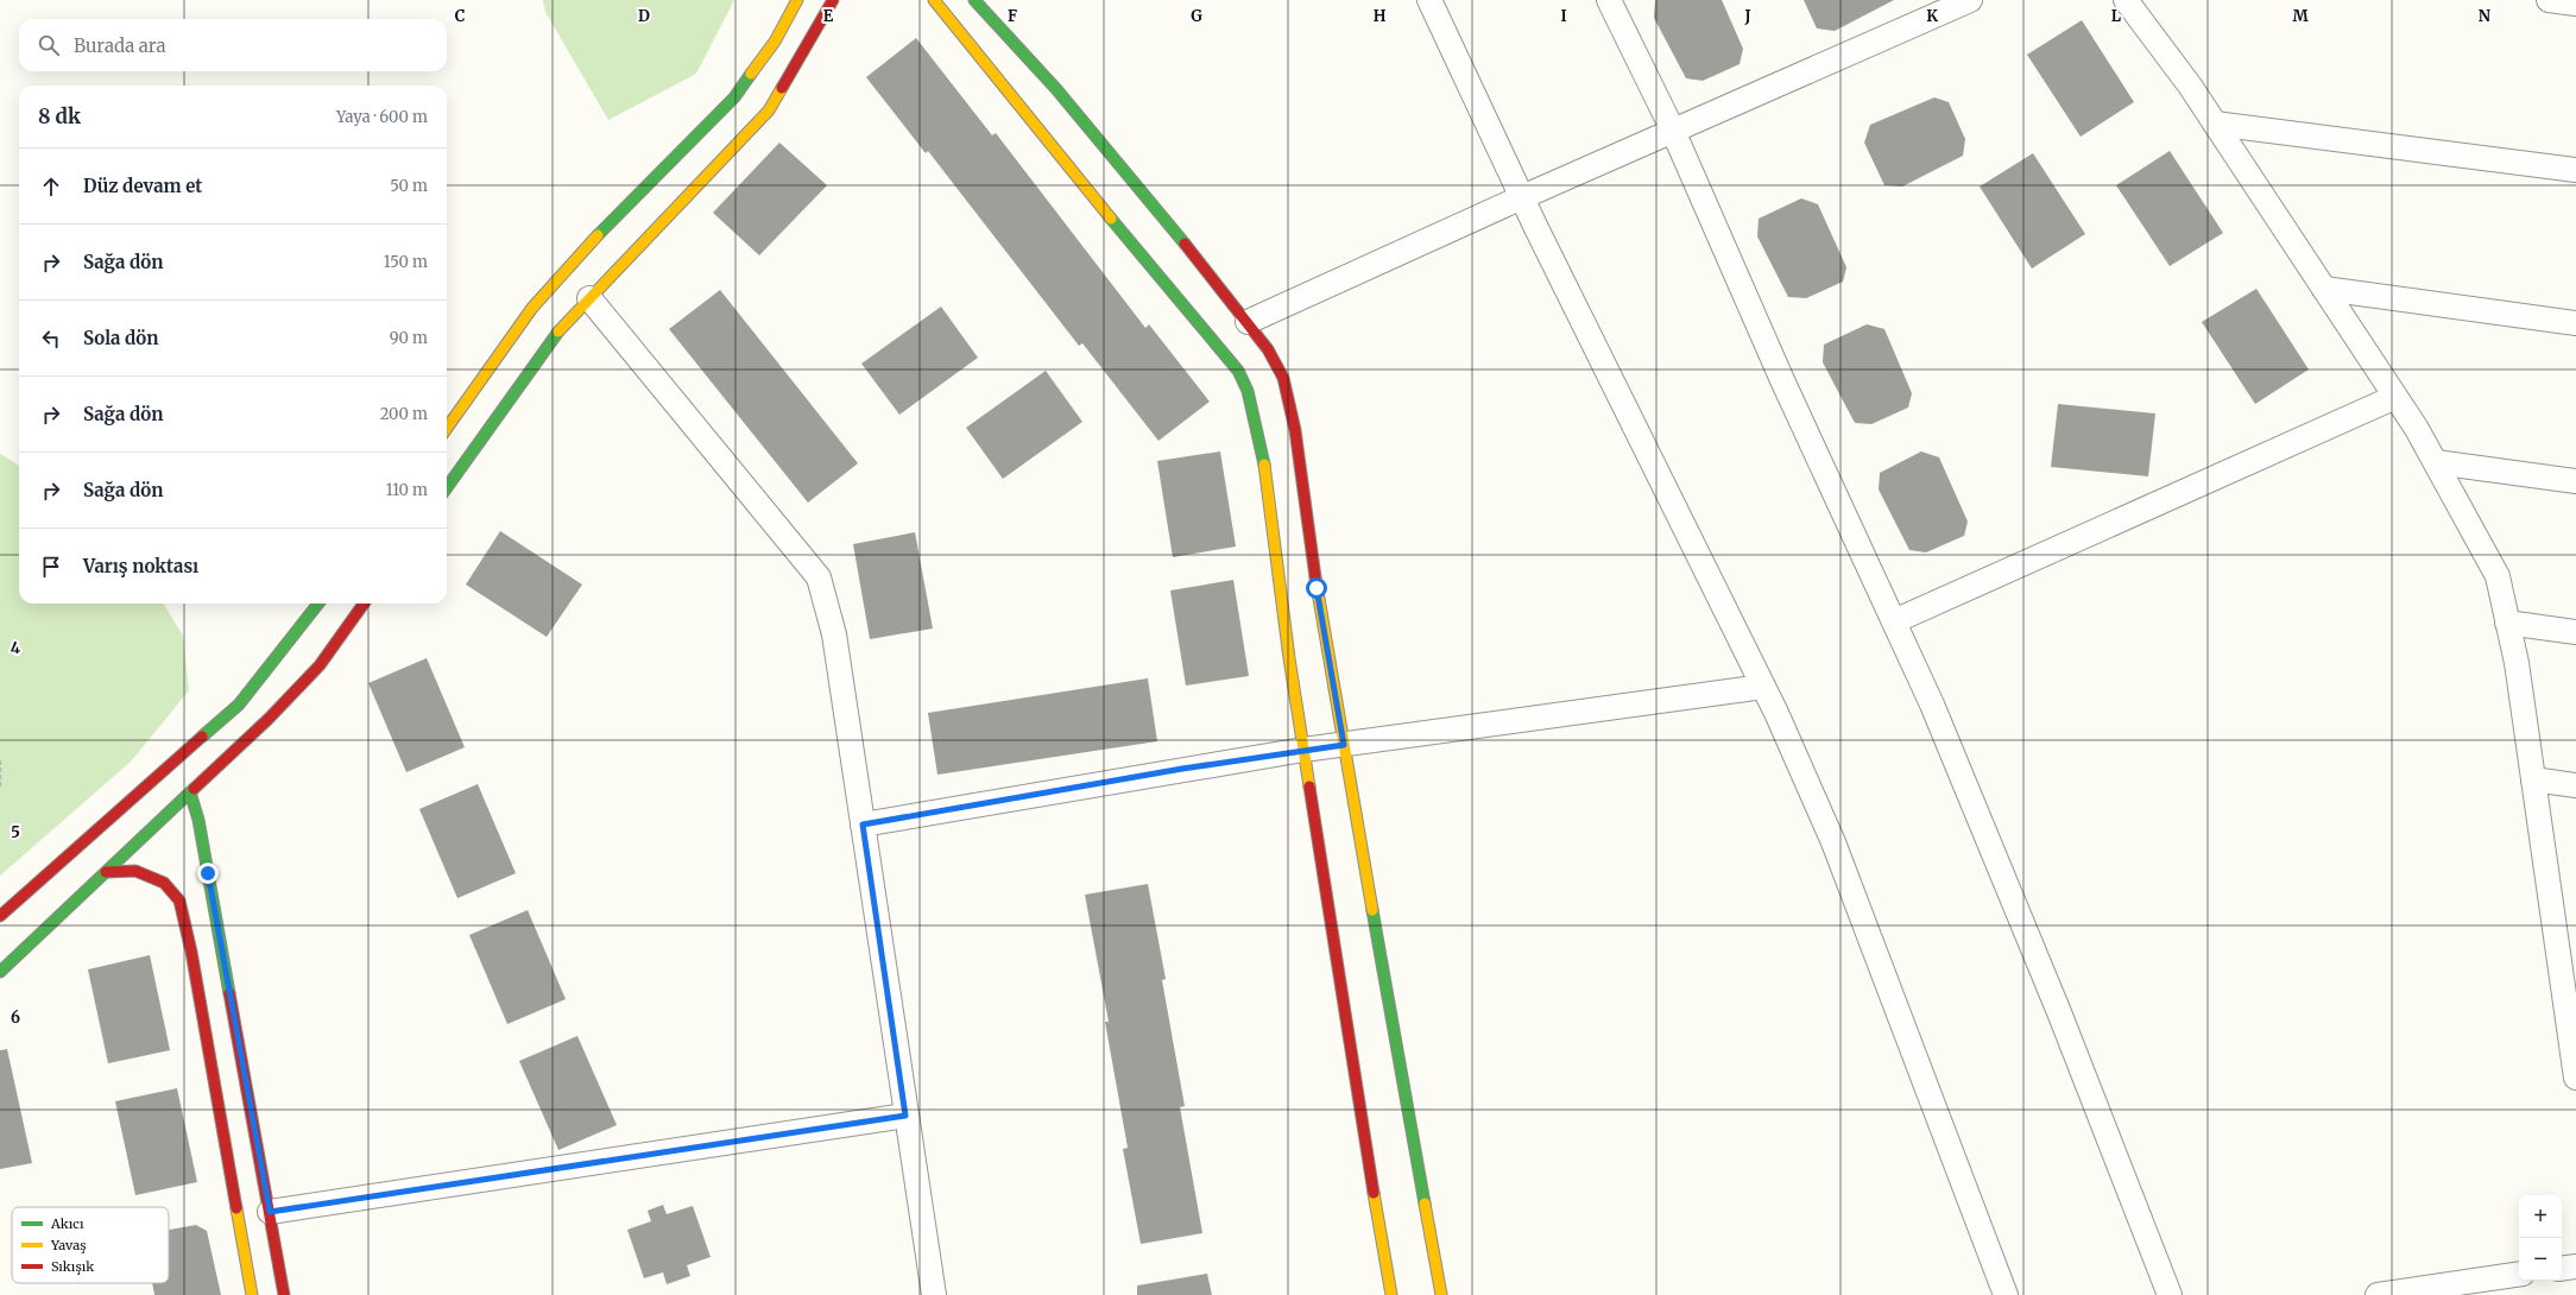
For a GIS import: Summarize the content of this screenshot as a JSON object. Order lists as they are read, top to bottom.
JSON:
{
  "legend": ["Akıcı", "Yavaş", "Sıkışık"],
  "page": {
    "search": "Burada ara",
    "heading": ["8 dk", "Yaya · 600 m"],
    "list": [
      ["Düz devam et", "50 m"],
      ["Sağa dön", "150 m"],
      ["Sola dön", "90 m"],
      ["Sağa dön", "200 m"],
      ["Sağa dön", "110 m"],
      "Varış noktası"
    ],
    "map_buttons": ["+", "−"]
  },
  "grid": {
    "columns": [
      "C",
      "D",
      "E",
      "F",
      "G",
      "H",
      "I",
      "J",
      "K",
      "L",
      "M",
      "N"
    ],
    "rows": ["4", "5", "6"]
  }
}
